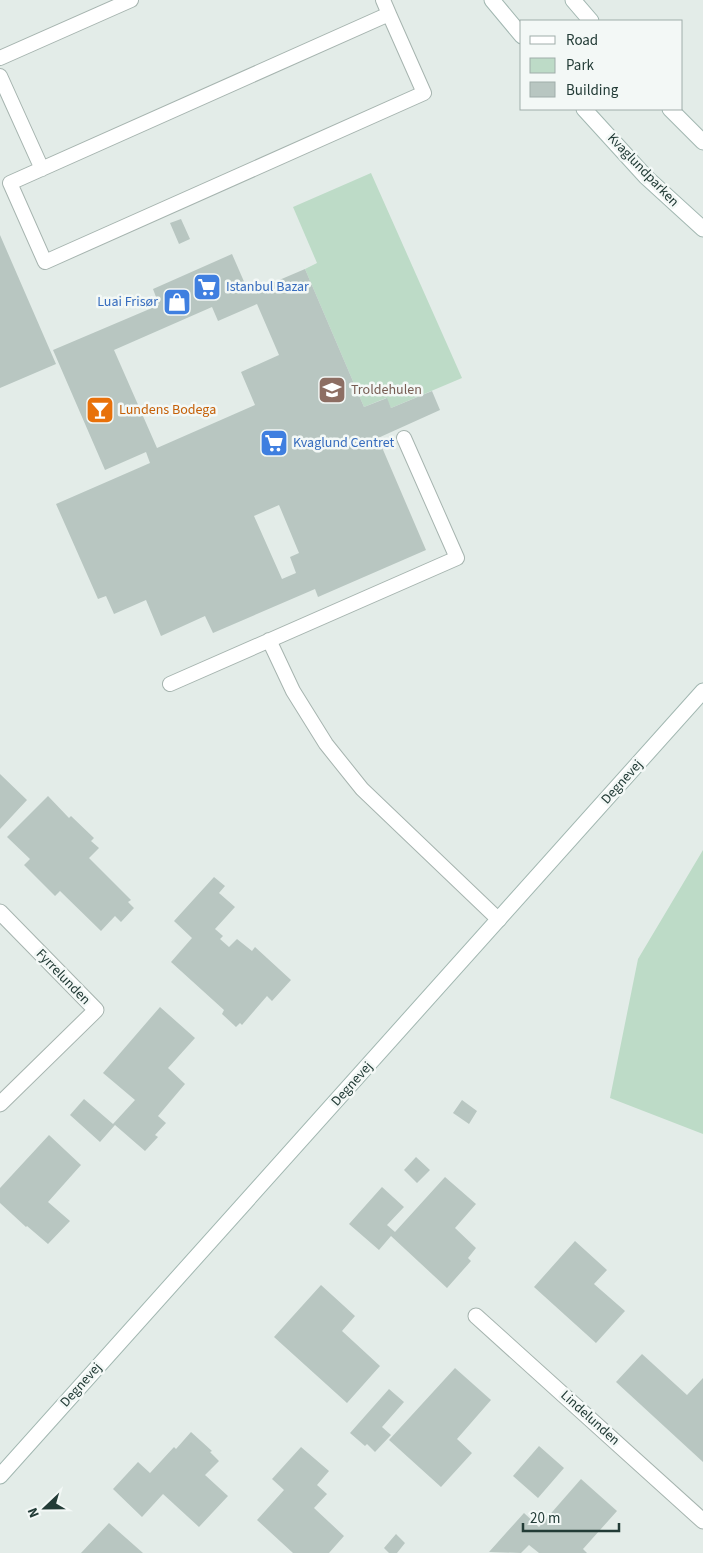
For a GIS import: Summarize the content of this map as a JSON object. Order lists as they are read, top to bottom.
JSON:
{
  "streets": {
    "street": [
      "Kvaglundparken",
      "Degnevej",
      "Fyrrelunden",
      "Lindelunden"
    ]
  },
  "places": {
    "supermarket": ["Istanbul Bazar", "Kvaglund Centret"],
    "shop": ["Luai Frisør"],
    "school or university": ["Troldehulen"],
    "bar": ["Lundens Bodega"]
  },
  "legend": ["Road", "Park", "Building"],
  "scale_bar": "20 m",
  "north": "left"
}
